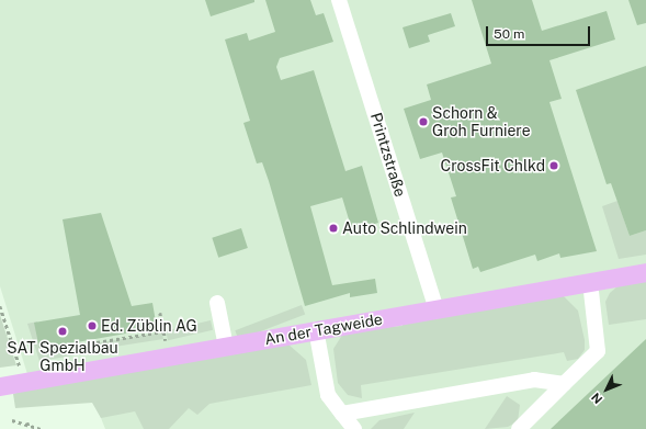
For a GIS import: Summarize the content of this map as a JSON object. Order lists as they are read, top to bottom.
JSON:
{
  "streets": {
    "main road": ["An der Tagweide"],
    "street": ["Printzstraße"]
  },
  "crossings": [
    ["Printzstraße", "An der Tagweide"]
  ],
  "places": [
    "Schorn & Groh Furniere",
    "CrossFit Chlkd",
    "Auto Schlindwein",
    "Ed. Züblin AG",
    "SAT Spezialbau GmbH"
  ],
  "scale_bar": "50 m",
  "north": "bottom left"
}
